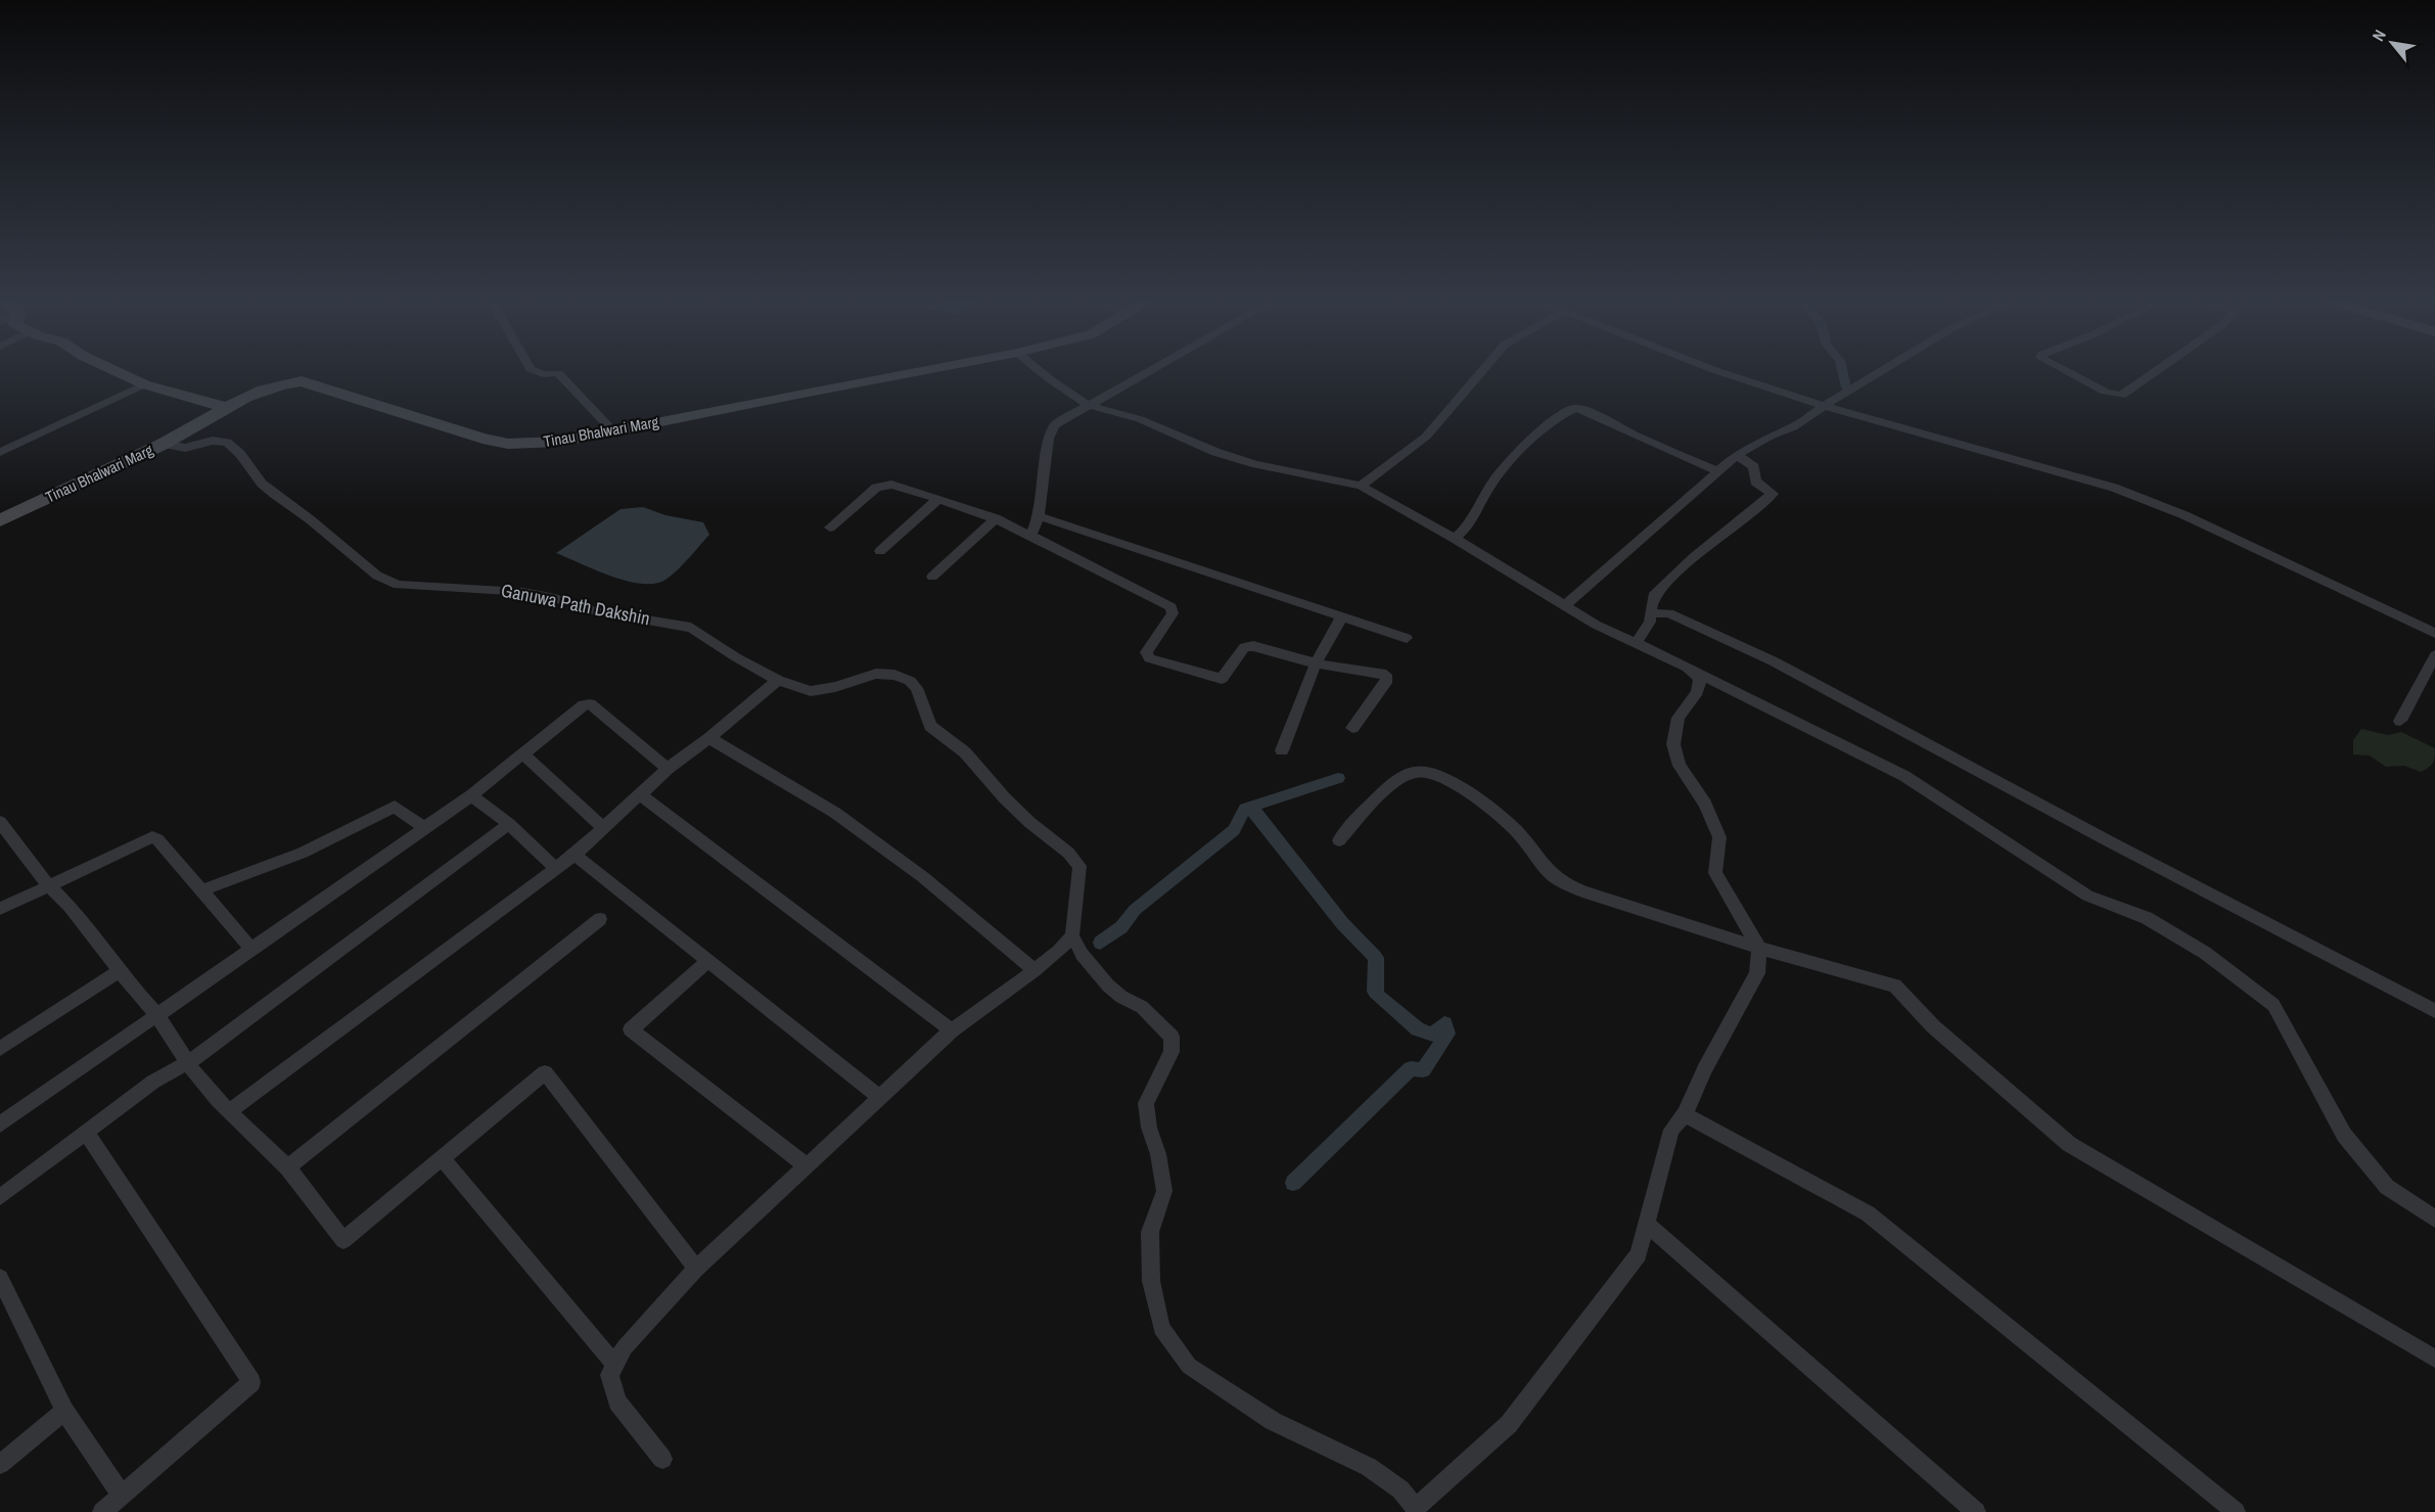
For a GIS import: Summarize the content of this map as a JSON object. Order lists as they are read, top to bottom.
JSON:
{
  "streets": {
    "street": ["Tinau Bhalwari Marg", "Ganuwa Path Dakshin"]
  },
  "crossings": [
    ["Tinau Bhalwari Marg", "Ganuwa Path Dakshin"]
  ],
  "north": "top left"
}
